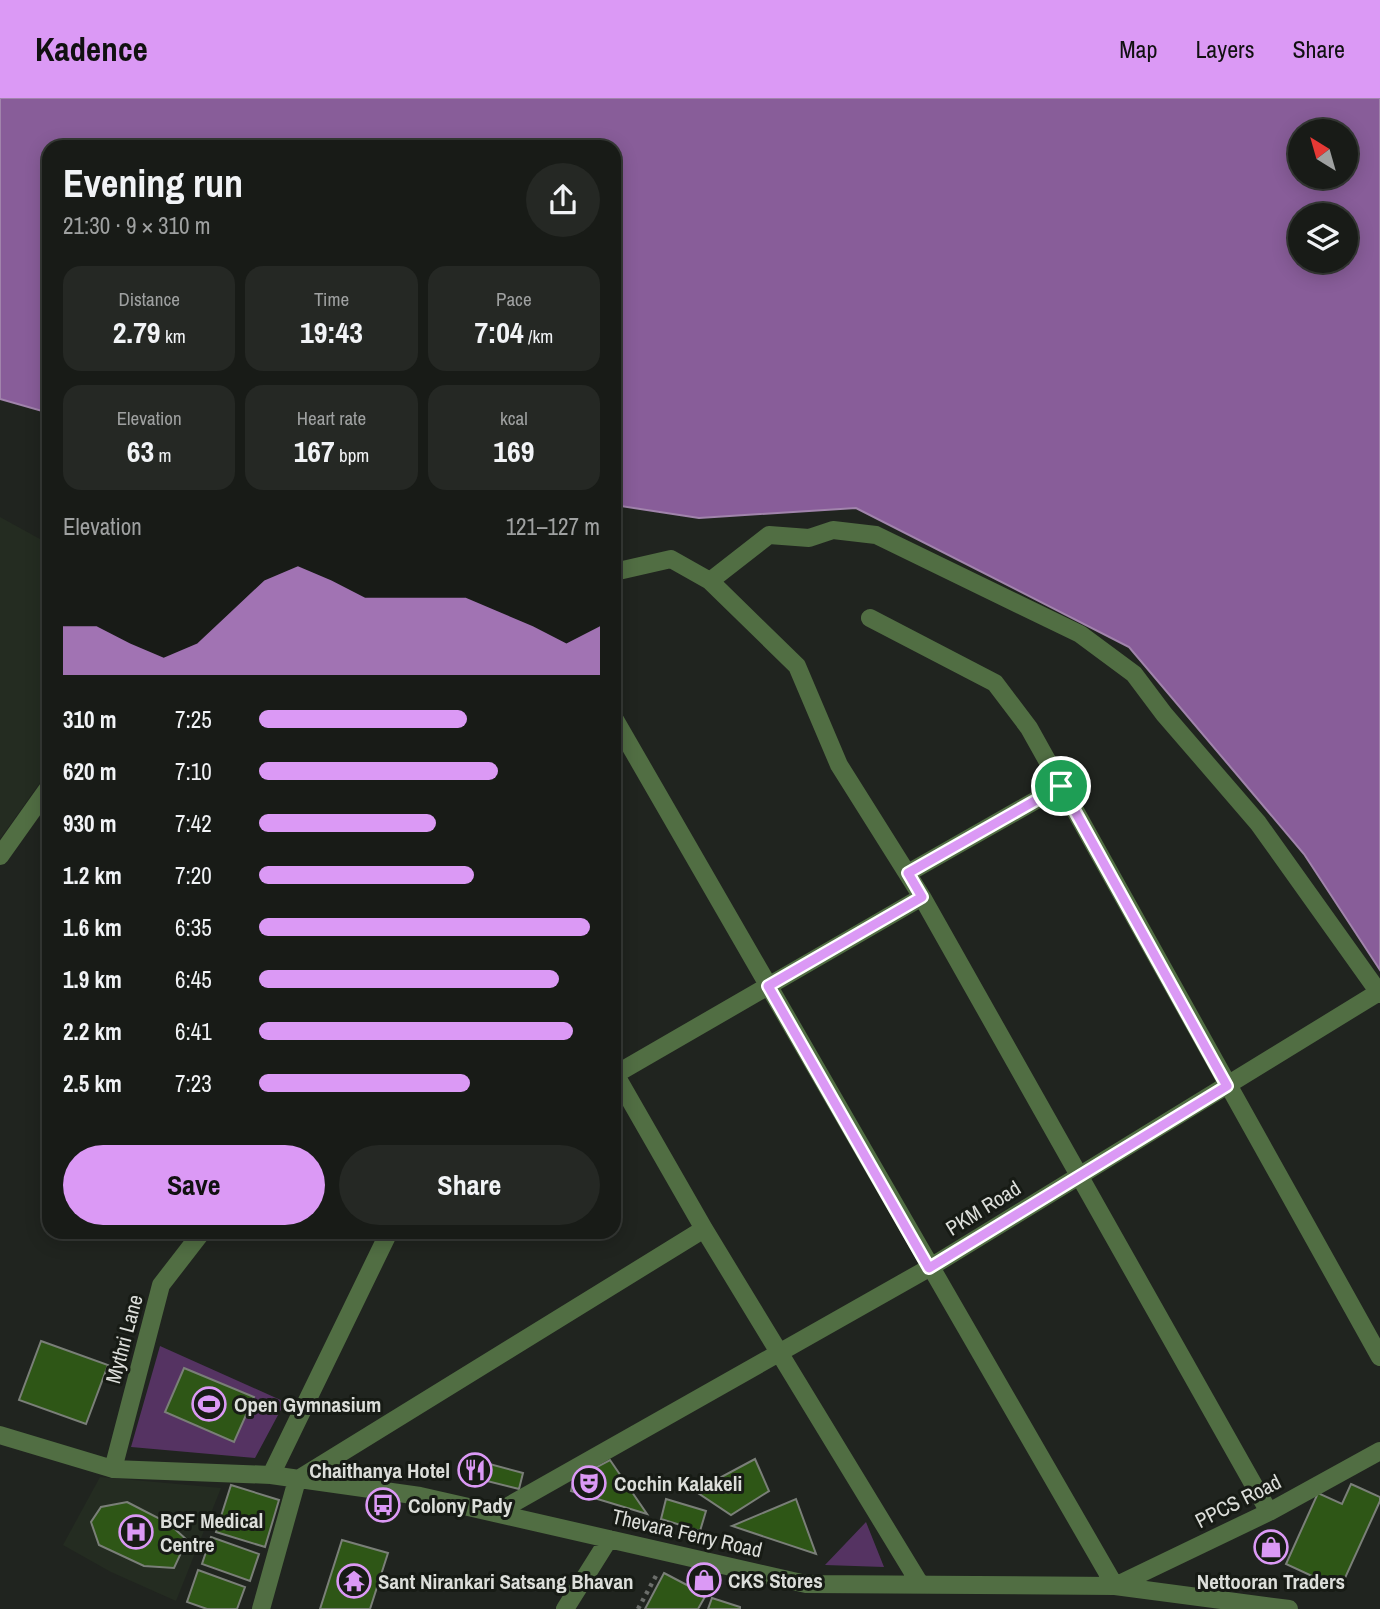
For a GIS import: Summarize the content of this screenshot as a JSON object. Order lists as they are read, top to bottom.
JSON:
{
  "streets": {
    "street": [
      "PKM Road",
      "Mythri Lane",
      "PPCS Road",
      "Thevara Ferry Road"
    ]
  },
  "crossings": [
    ["PKM Road", "Thevara Ferry Road"],
    ["Mythri Lane", "Thevara Ferry Road"],
    ["PPCS Road", "Thevara Ferry Road"]
  ],
  "places": {
    "sports": ["Open Gymnasium"],
    "restaurant": ["Chaithanya Hotel"],
    "theatre": ["Cochin Kalakeli"],
    "bus stop": ["Colony Pady"],
    "hospital": ["BCF Medical Centre"],
    "shop": ["Nettooran Traders", "CKS Stores"],
    "temple": ["Sant Nirankari Satsang Bhavan"]
  },
  "north": "top left",
  "page": {
    "header": "Kadence",
    "nav": ["Map", "Layers", "Share"],
    "heading": ["Evening run", "21:30 · 9 × 310 m"],
    "stats": [
      ["Distance", "2.79 km"],
      ["Time", "19:43"],
      ["Pace", "7:04 /km"],
      ["Elevation", "63 m"],
      ["Heart rate", "167 bpm"],
      ["kcal", "169"]
    ],
    "chart": ["Elevation", "121–127 m"],
    "list": [
      {
        "name": "310 m",
        "note": "7:25"
      },
      {
        "name": "620 m",
        "note": "7:10"
      },
      {
        "name": "930 m",
        "note": "7:42"
      },
      {
        "name": "1.2 km",
        "note": "7:20"
      },
      {
        "name": "1.6 km",
        "note": "6:35"
      },
      {
        "name": "1.9 km",
        "note": "6:45"
      },
      {
        "name": "2.2 km",
        "note": "6:41"
      },
      {
        "name": "2.5 km",
        "note": "7:23"
      }
    ],
    "buttons": ["Save", "Share"]
  }
}
